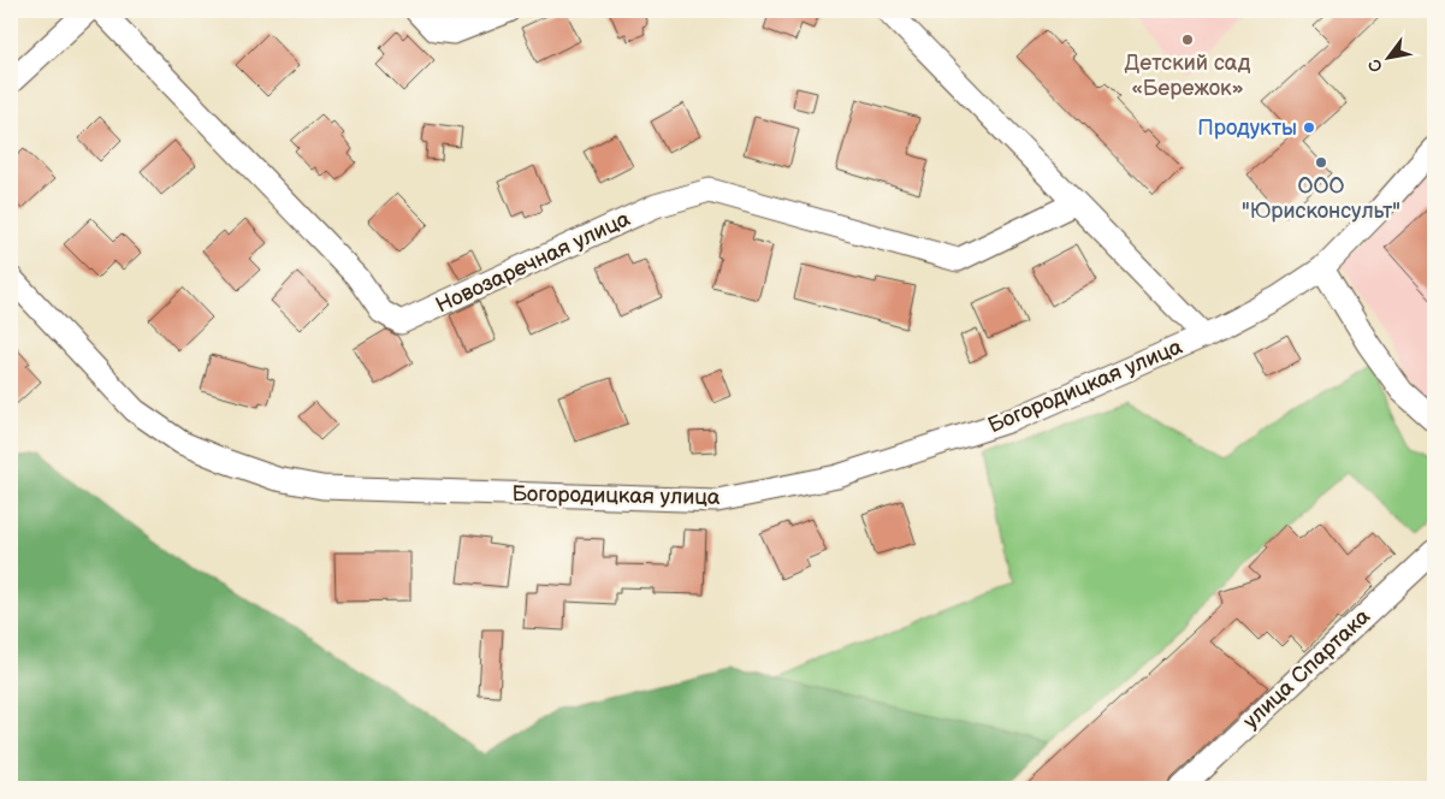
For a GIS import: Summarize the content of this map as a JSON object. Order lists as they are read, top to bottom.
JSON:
{
  "streets": {
    "street": ["Новозаречная улица", "Богородицкая улица", "улица Спартака"]
  },
  "places": ["Детский сад «Бережок»", "Продукты", "ООО \"Юрисконсульт\""],
  "north": "bottom left"
}
